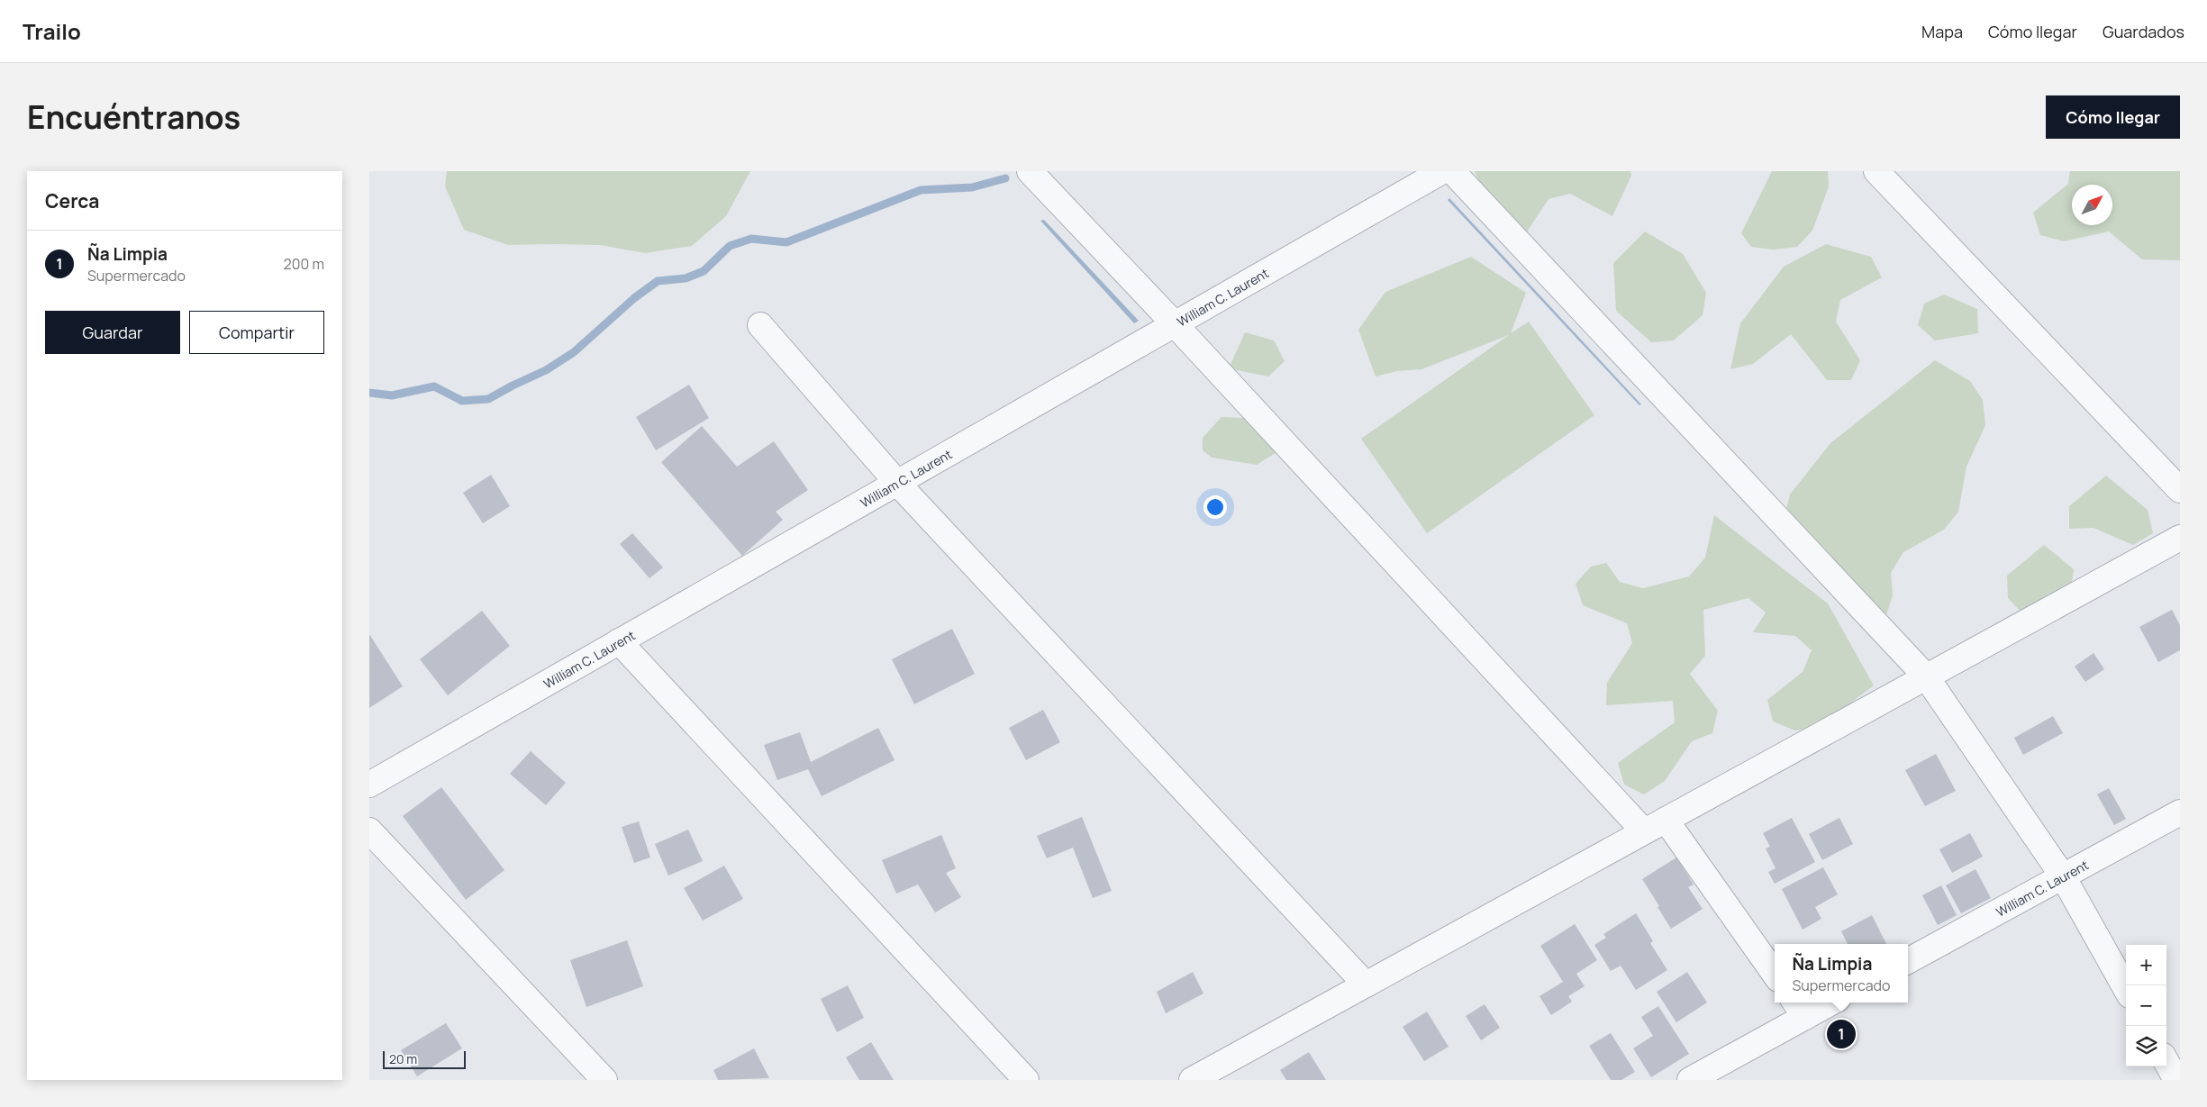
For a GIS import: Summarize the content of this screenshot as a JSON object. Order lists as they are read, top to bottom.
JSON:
{
  "streets": {
    "street": ["William C. Laurent"]
  },
  "scale_bar": "20 m",
  "north": "top right",
  "page": {
    "header": "Trailo",
    "nav": ["Mapa", "Cómo llegar", "Guardados"],
    "title": "Encuéntranos",
    "buttons": [
      "Cómo llegar",
      ["Guardar", "Compartir"]
    ],
    "heading": "Cerca",
    "list": [
      {
        "mark": "1",
        "name": "Ña Limpia",
        "note": "Supermercado",
        "value": "200 m"
      }
    ],
    "popup": ["Ña Limpia", "Supermercado"],
    "map_buttons": ["+", "−"],
    "pins": "1",
    "scale": "20 m"
  }
}
